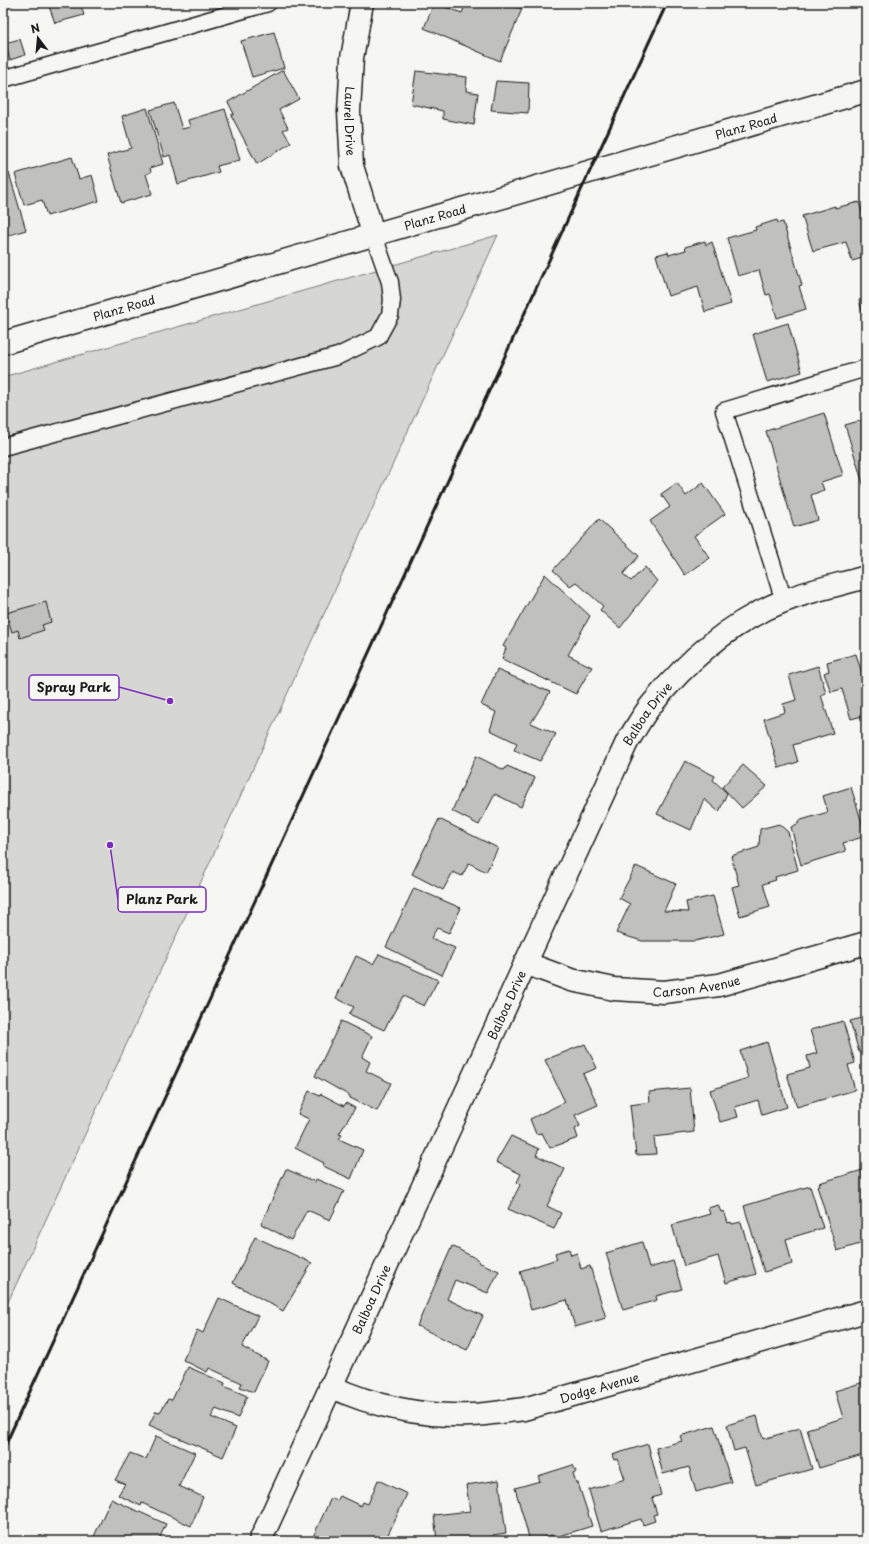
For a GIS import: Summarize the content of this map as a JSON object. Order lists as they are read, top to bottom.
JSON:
{
  "streets": {
    "street": [
      "Laurel Drive",
      "Planz Road",
      "Balboa Drive",
      "Carson Avenue",
      "Dodge Avenue"
    ]
  },
  "crossings": [
    ["Laurel Drive", "Planz Road"],
    ["Balboa Drive", "Carson Avenue"],
    ["Balboa Drive", "Dodge Avenue"]
  ],
  "places": ["Spray Park", "Planz Park"],
  "north": "top"
}
